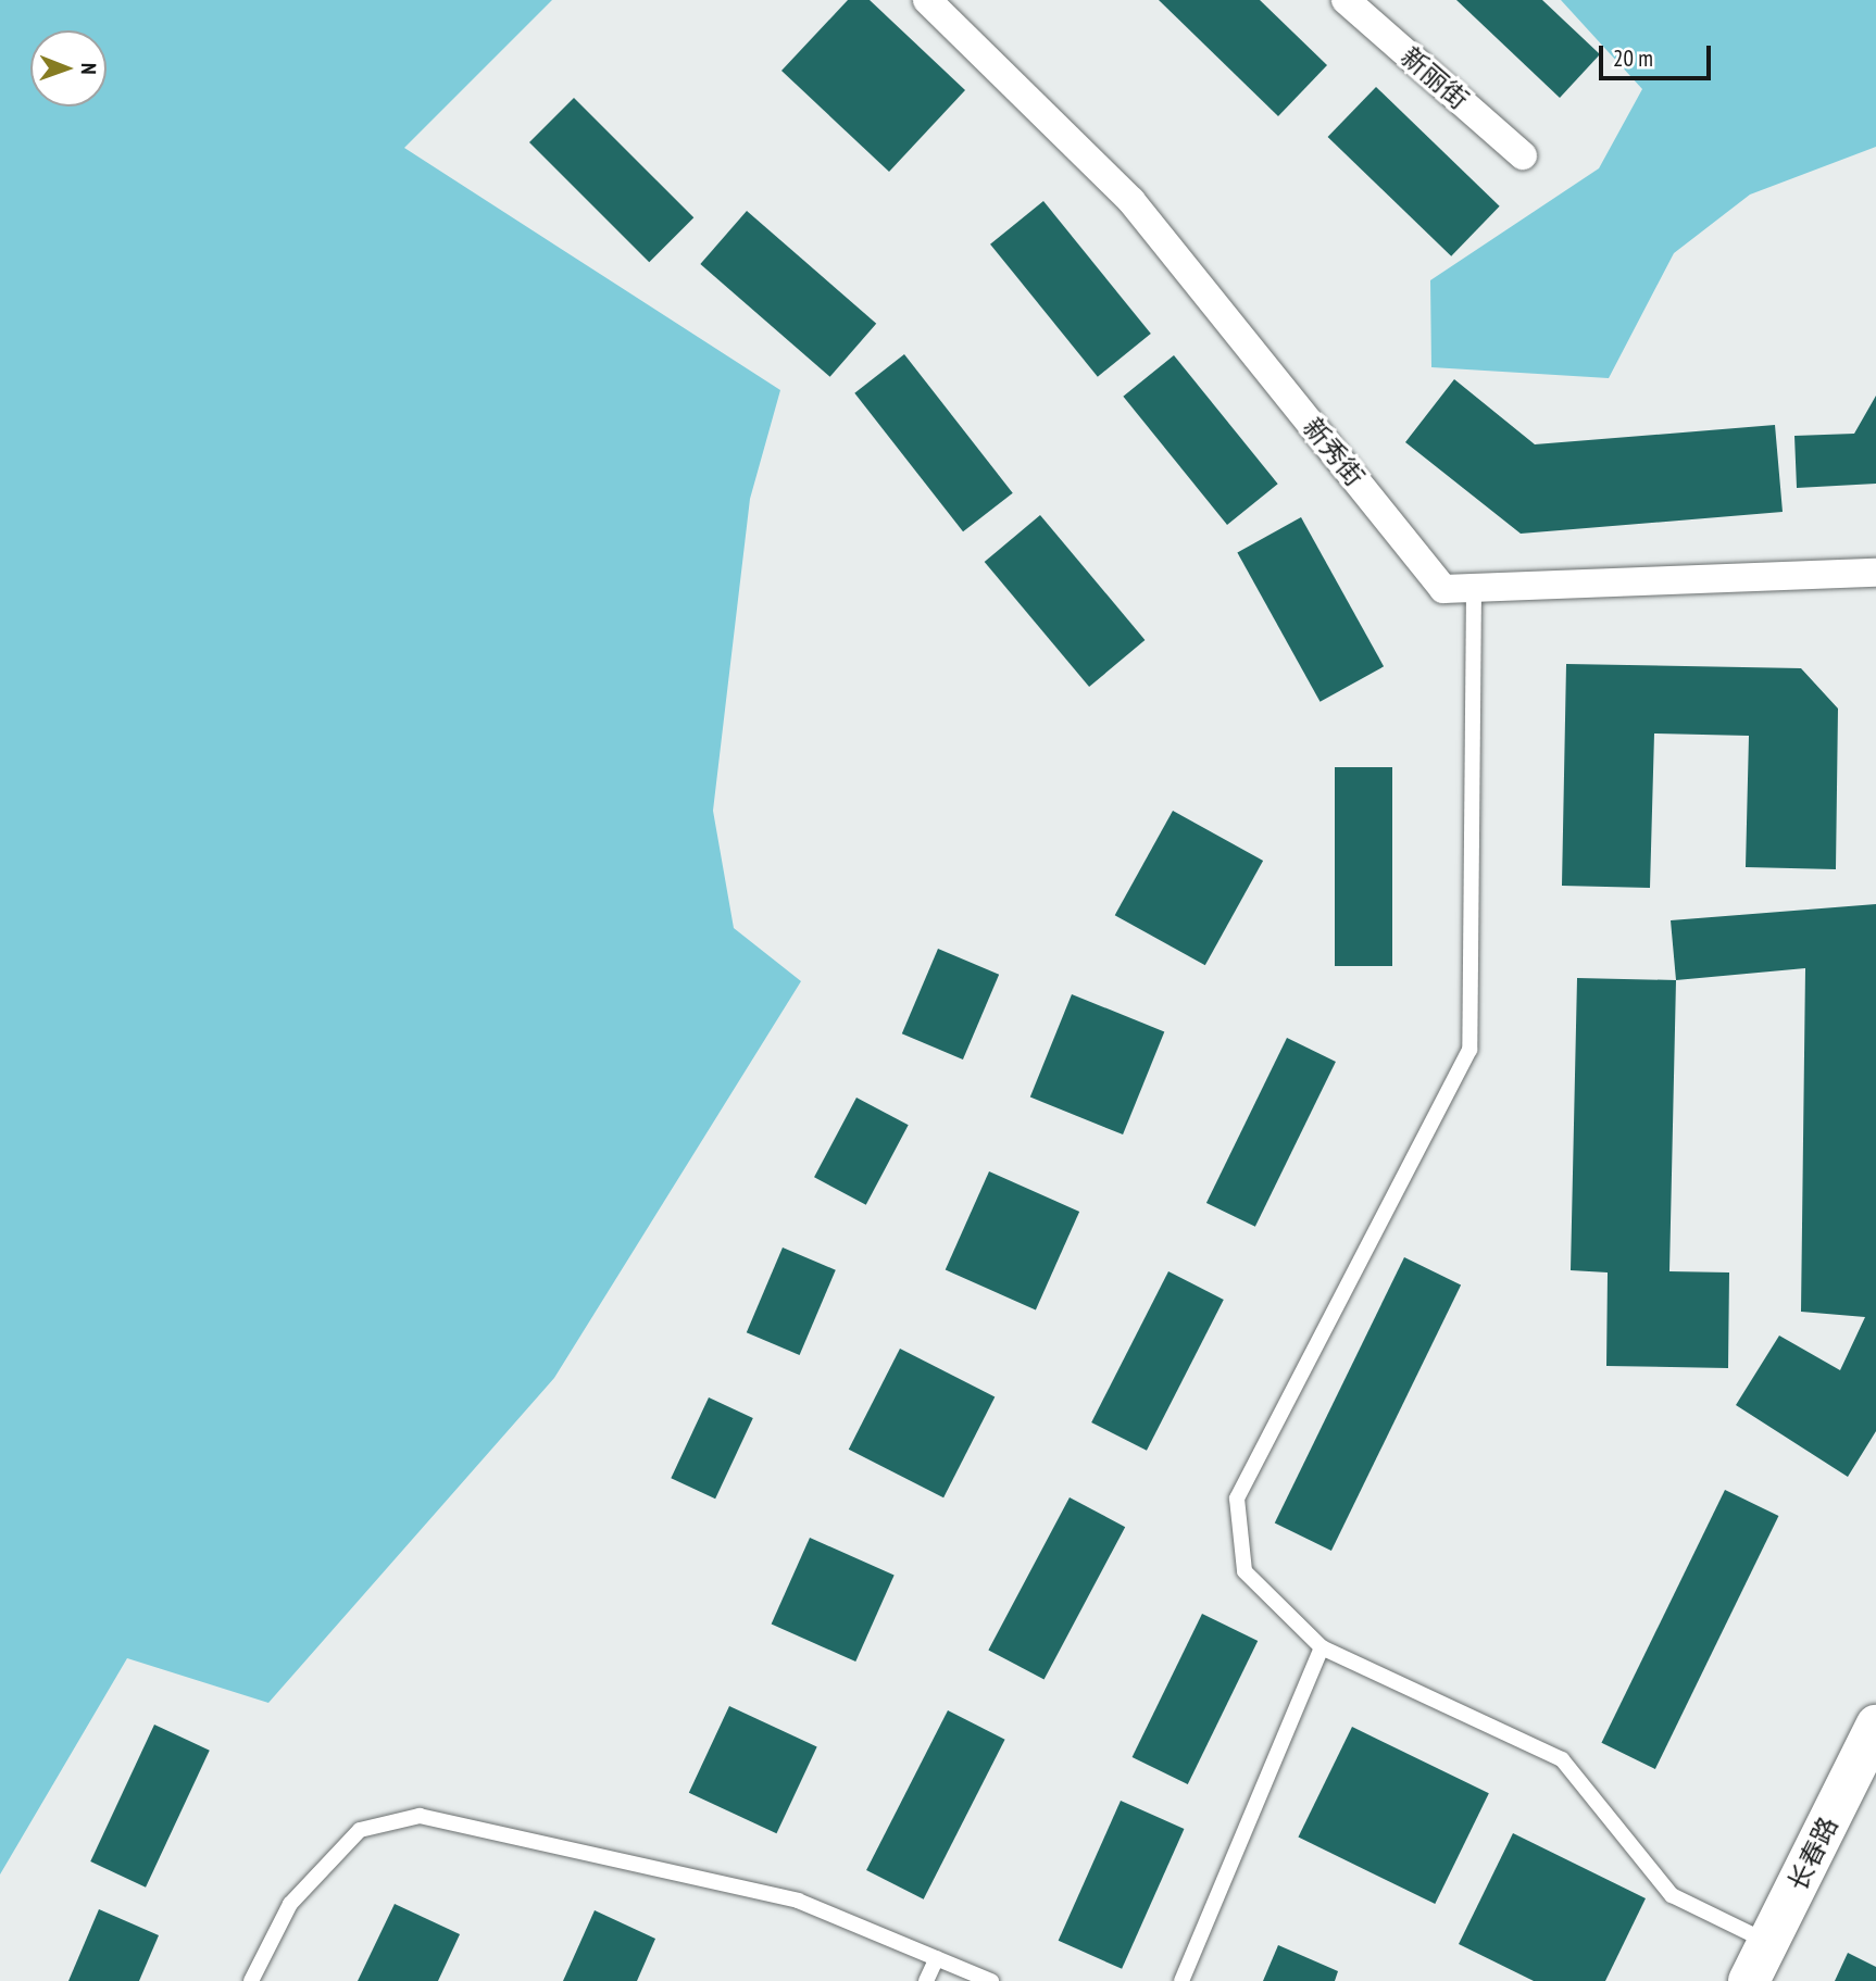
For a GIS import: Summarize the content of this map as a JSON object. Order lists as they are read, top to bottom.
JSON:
{
  "streets": {
    "main road": ["长春路"],
    "street": ["新丽街", "新秀街"]
  },
  "scale_bar": "20 m",
  "north": "right"
}
